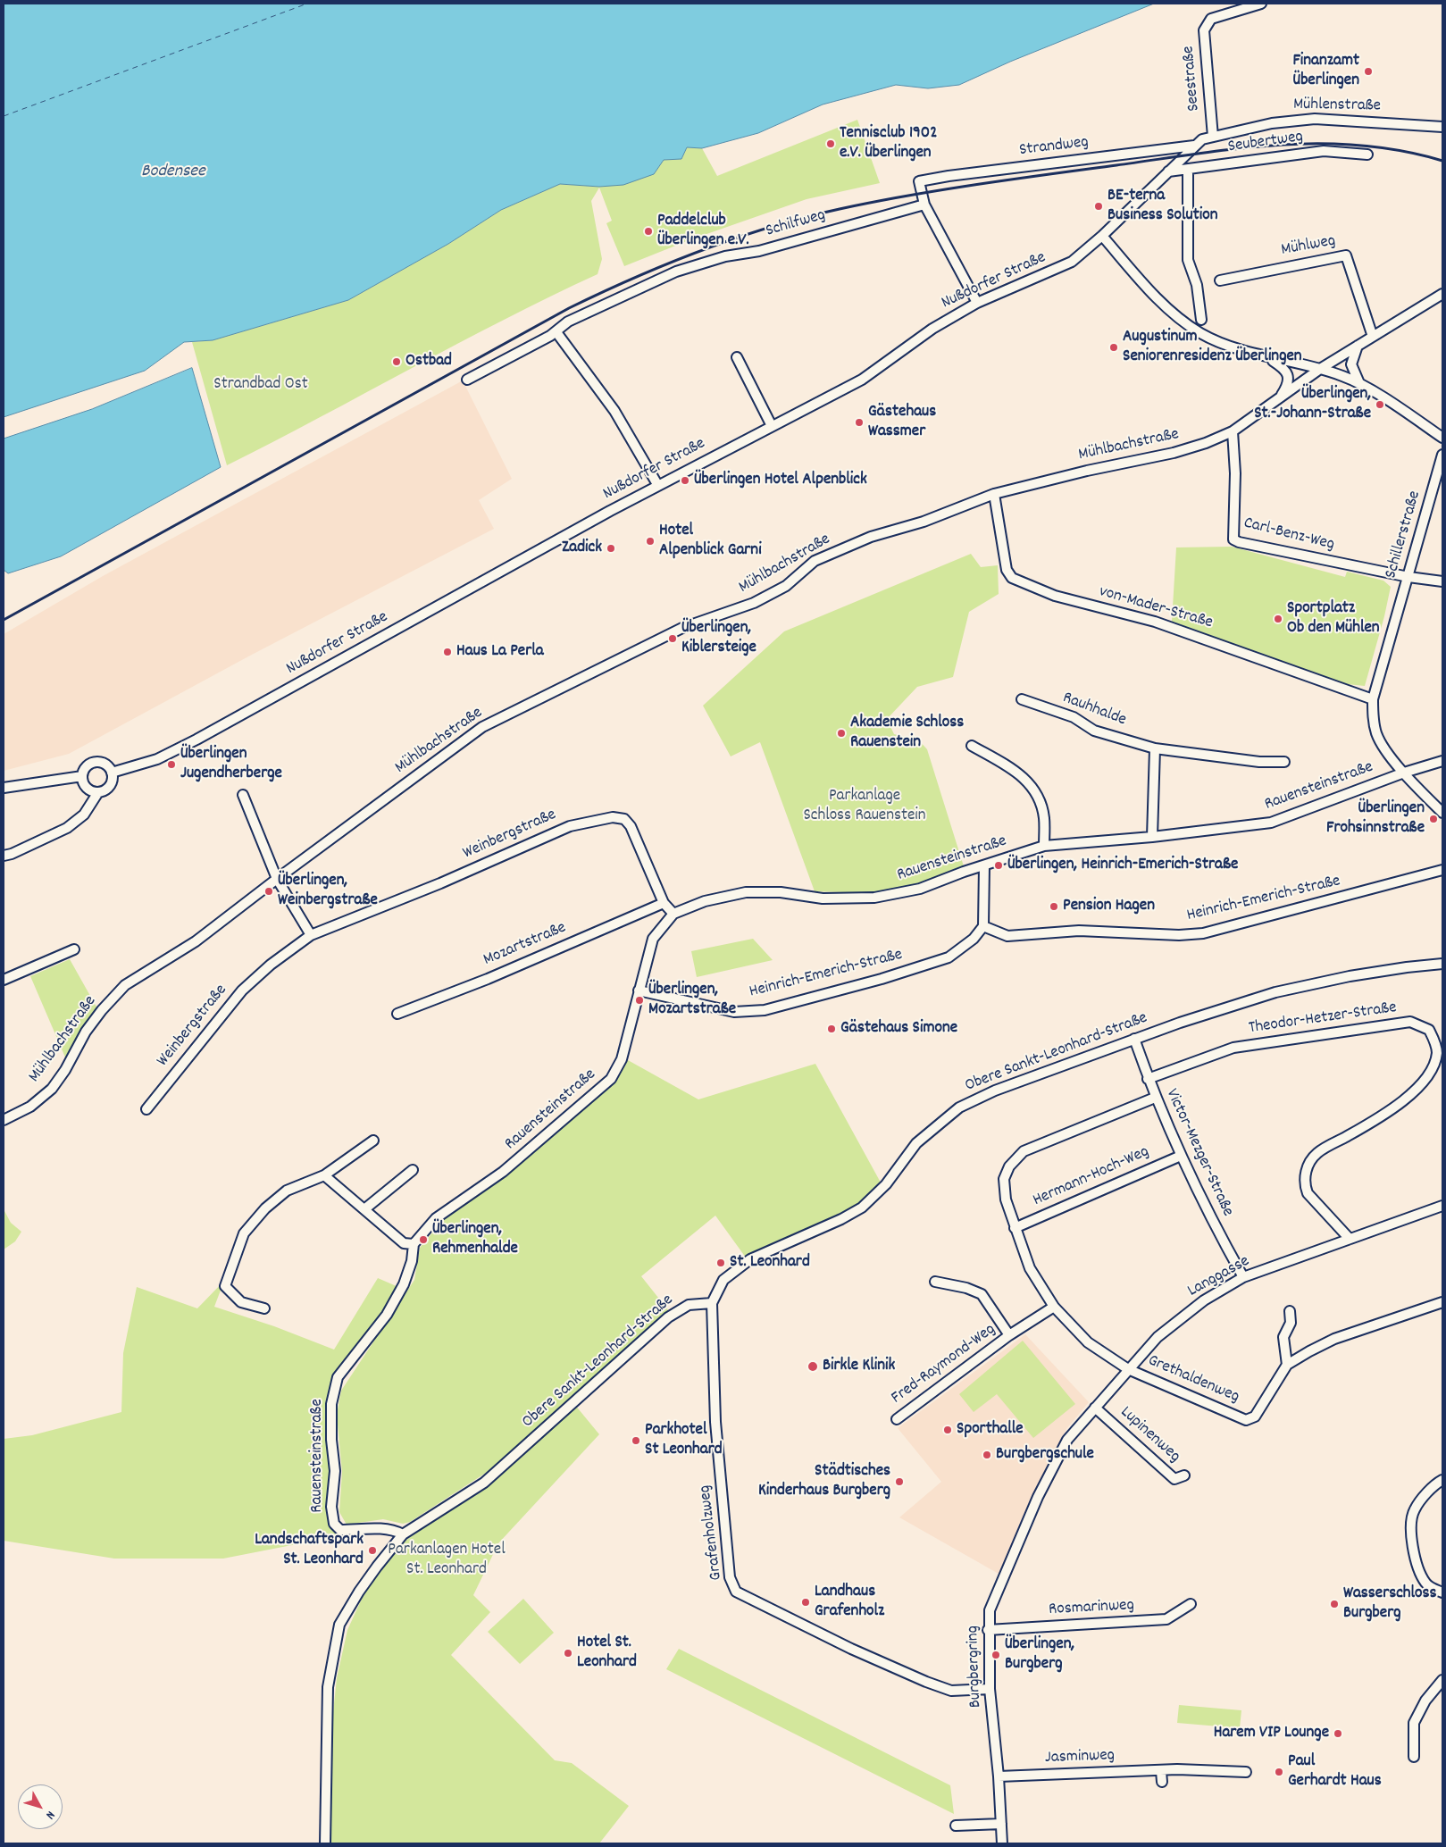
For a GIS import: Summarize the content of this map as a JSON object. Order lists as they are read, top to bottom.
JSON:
{
  "streets": {
    "street": [
      "Seestraße",
      "Mühlenstraße",
      "Seubertweg",
      "Strandweg",
      "Schilfweg",
      "Mühlweg",
      "Nußdorfer Straße",
      "Mühlbachstraße",
      "Carl-Benz-Weg",
      "Schillerstraße",
      "von-Mader-Straße",
      "Rauhhalde",
      "Rauensteinstraße",
      "Weinbergstraße",
      "Heinrich-Emerich-Straße",
      "Mozartstraße",
      "Theodor-Hetzer-Straße",
      "Obere Sankt-Leonhard-Straße",
      "Victor-Mezger-Straße",
      "Hermann-Hoch-Weg",
      "Langgasse",
      "Fred-Raymond-Weg",
      "Grethaldenweg",
      "Lupinenweg",
      "Grafenholzweg",
      "Rosmarinweg",
      "Burgbergring",
      "Jasminweg"
    ]
  },
  "crossings": [
    ["Seestraße", "Mühlenstraße"],
    ["Mühlenstraße", "Strandweg"],
    ["Mühlenstraße", "Nußdorfer Straße"],
    ["Seubertweg", "Nußdorfer Straße"],
    ["Strandweg", "Schilfweg"],
    ["Mühlweg", "Mühlbachstraße"],
    ["Mühlbachstraße", "Carl-Benz-Weg"],
    ["Mühlbachstraße", "von-Mader-Straße"],
    ["Carl-Benz-Weg", "Schillerstraße"],
    ["Schillerstraße", "von-Mader-Straße"],
    ["Schillerstraße", "Rauensteinstraße"],
    ["Rauensteinstraße", "Weinbergstraße"],
    ["Rauensteinstraße", "Heinrich-Emerich-Straße"],
    ["Rauensteinstraße", "Obere Sankt-Leonhard-Straße"],
    ["Weinbergstraße", "Mozartstraße"],
    ["Theodor-Hetzer-Straße", "Victor-Mezger-Straße"],
    ["Theodor-Hetzer-Straße", "Langgasse"],
    ["Obere Sankt-Leonhard-Straße", "Victor-Mezger-Straße"],
    ["Obere Sankt-Leonhard-Straße", "Grafenholzweg"],
    ["Victor-Mezger-Straße", "Hermann-Hoch-Weg"],
    ["Victor-Mezger-Straße", "Langgasse"],
    ["Victor-Mezger-Straße", "Grethaldenweg"],
    ["Hermann-Hoch-Weg", "Grethaldenweg"],
    ["Langgasse", "Grethaldenweg"],
    ["Langgasse", "Lupinenweg"],
    ["Langgasse", "Burgbergring"],
    ["Fred-Raymond-Weg", "Grethaldenweg"],
    ["Grafenholzweg", "Burgbergring"],
    ["Rosmarinweg", "Burgbergring"],
    ["Burgbergring", "Jasminweg"]
  ],
  "water": ["Bodensee"],
  "parks": ["Strandbad Ost", "Parkanlage Schloss Rauenstein", "Parkanlagen Hotel St. Leonhard"],
  "places": [
    "Finanzamt Überlingen",
    "Tennisclub 1902 e.V. Überlingen",
    "BE-terna Business Solution",
    "Paddelclub Überlingen e.V.",
    "Augustinum Seniorenresidenz Überlingen",
    "Ostbad",
    "Überlingen, St.-Johann-Straße",
    "Gästehaus Wassmer",
    "Überlingen Hotel Alpenblick",
    "Hotel Alpenblick Garni",
    "Zadick",
    "Sportplatz Ob den Mühlen",
    "Überlingen, Kiblersteige",
    "Haus La Perla",
    "Akademie Schloss Rauenstein",
    "Überlingen Jugendherberge",
    "Überlingen Frohsinnstraße",
    "Überlingen, Heinrich-Emerich-Straße",
    "Überlingen, Weinbergstraße",
    "Pension Hagen",
    "Überlingen, Mozartstraße",
    "Gästehaus Simone",
    "Überlingen, Rehmenhalde",
    "St. Leonhard",
    "Birkle Klinik",
    "Sporthalle",
    "Parkhotel St Leonhard",
    "Burgbergschule",
    "Städtisches Kinderhaus Burgberg",
    "Landschaftspark St. Leonhard",
    "Landhaus Grafenholz",
    "Wasserschloss Burgberg",
    "Hotel St. Leonhard",
    "Überlingen, Burgberg",
    "Harem VIP Lounge",
    "Paul Gerhardt Haus"
  ],
  "north": "bottom right"
}
